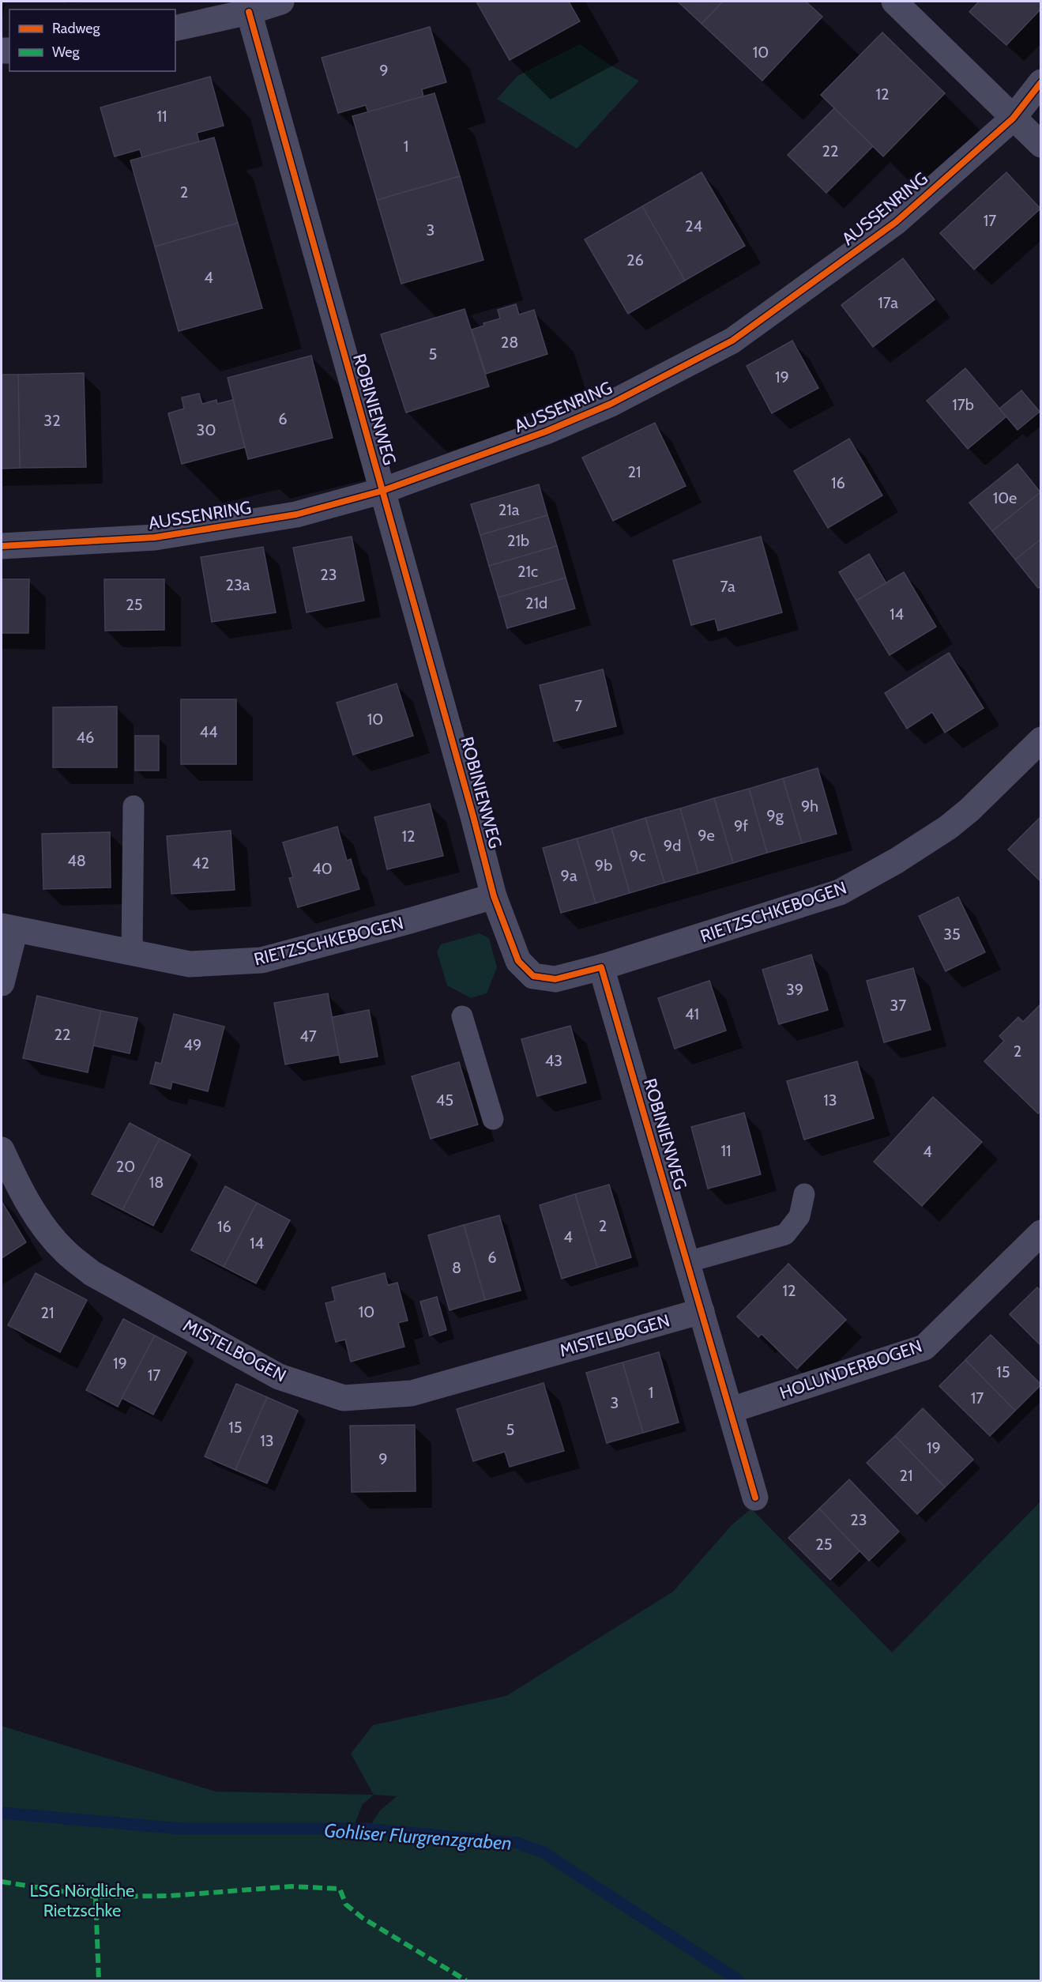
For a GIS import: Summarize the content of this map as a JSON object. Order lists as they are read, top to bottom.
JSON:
{
  "streets": {
    "street": [
      "AUSSENRING",
      "ROBINIENWEG",
      "RIETZSCHKEBOGEN",
      "MISTELBOGEN",
      "HOLUNDERBOGEN"
    ]
  },
  "crossings": [
    ["AUSSENRING", "ROBINIENWEG"],
    ["ROBINIENWEG", "RIETZSCHKEBOGEN"],
    ["ROBINIENWEG", "MISTELBOGEN"],
    ["ROBINIENWEG", "HOLUNDERBOGEN"]
  ],
  "water": ["Gohliser Flurgrenzgraben"],
  "parks": ["LSG Nördliche Rietzschke"],
  "house_numbers": [
    "10",
    "9",
    "12",
    "11",
    "1",
    "22",
    "2",
    "17",
    "24",
    "3",
    "26",
    "4",
    "17a",
    "28",
    "5",
    "19",
    "17b",
    "6",
    "32",
    "30",
    "21",
    "16",
    "10e",
    "21a",
    "21b",
    "21c",
    "23",
    "23a",
    "7a",
    "21d",
    "25",
    "14",
    "7",
    "10",
    "44",
    "46",
    "9h",
    "9g",
    "9f",
    "9e",
    "12",
    "9d",
    "9c",
    "48",
    "42",
    "9b",
    "40",
    "9a",
    "35",
    "39",
    "37",
    "41",
    "22",
    "47",
    "49",
    "2",
    "43",
    "45",
    "13",
    "11",
    "4",
    "20",
    "18",
    "2",
    "16",
    "4",
    "14",
    "6",
    "8",
    "12",
    "10",
    "21",
    "19",
    "15",
    "17",
    "1",
    "17",
    "3",
    "15",
    "5",
    "13",
    "19",
    "9",
    "21",
    "23",
    "25"
  ],
  "legend": ["Radweg", "Weg"]
}
